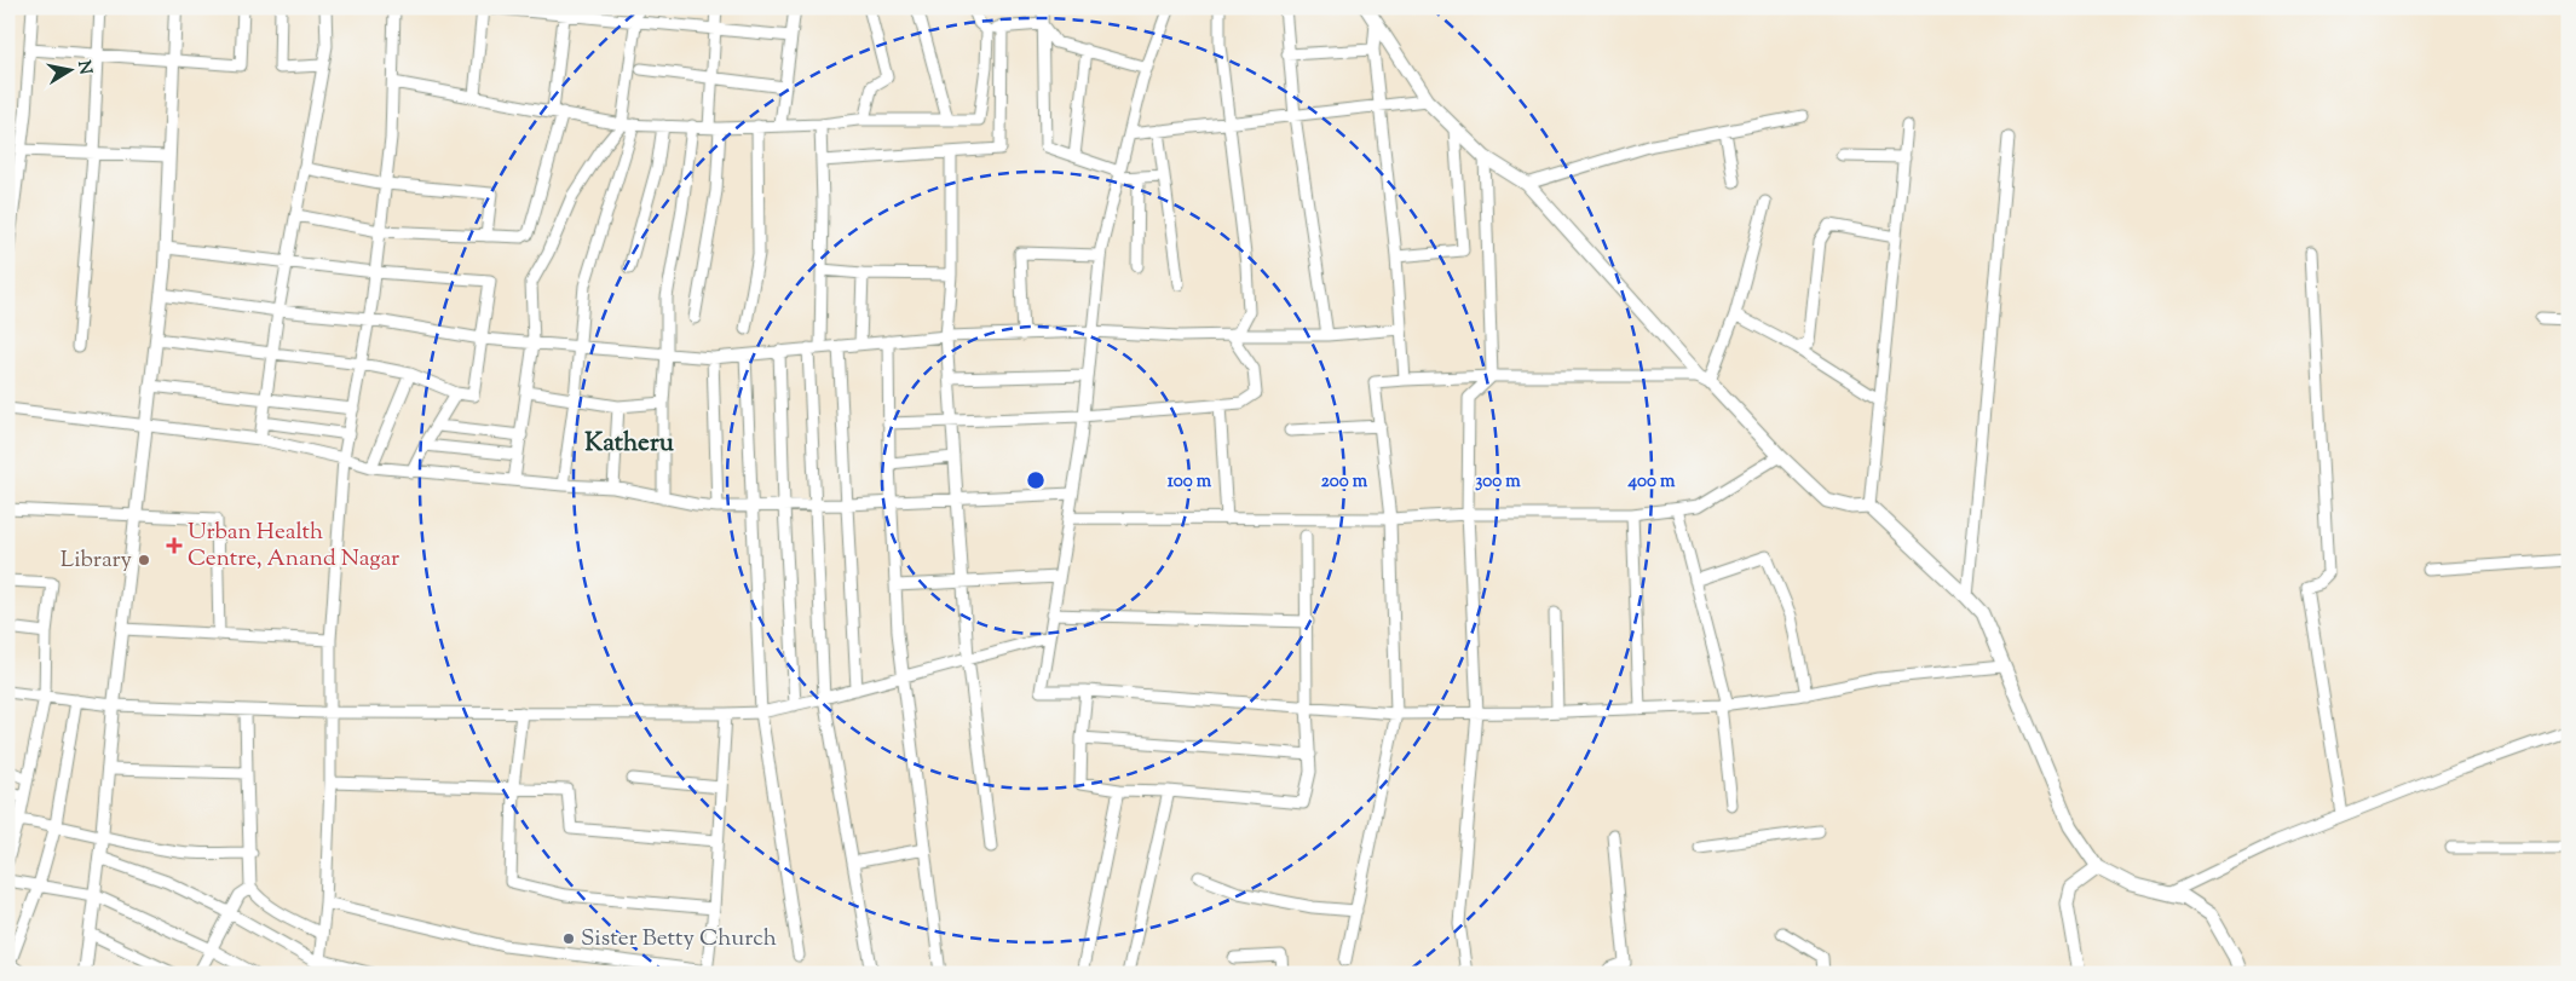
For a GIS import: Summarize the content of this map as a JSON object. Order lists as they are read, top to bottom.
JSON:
{
  "districts": ["Katheru"],
  "places": {
    "health": ["Urban Health Centre, Anand Nagar"],
    "other": ["Library", "Sister Betty Church"]
  },
  "north": "right",
  "rings": [
    "100 m",
    "200 m",
    "300 m",
    "400 m"
  ]
}
